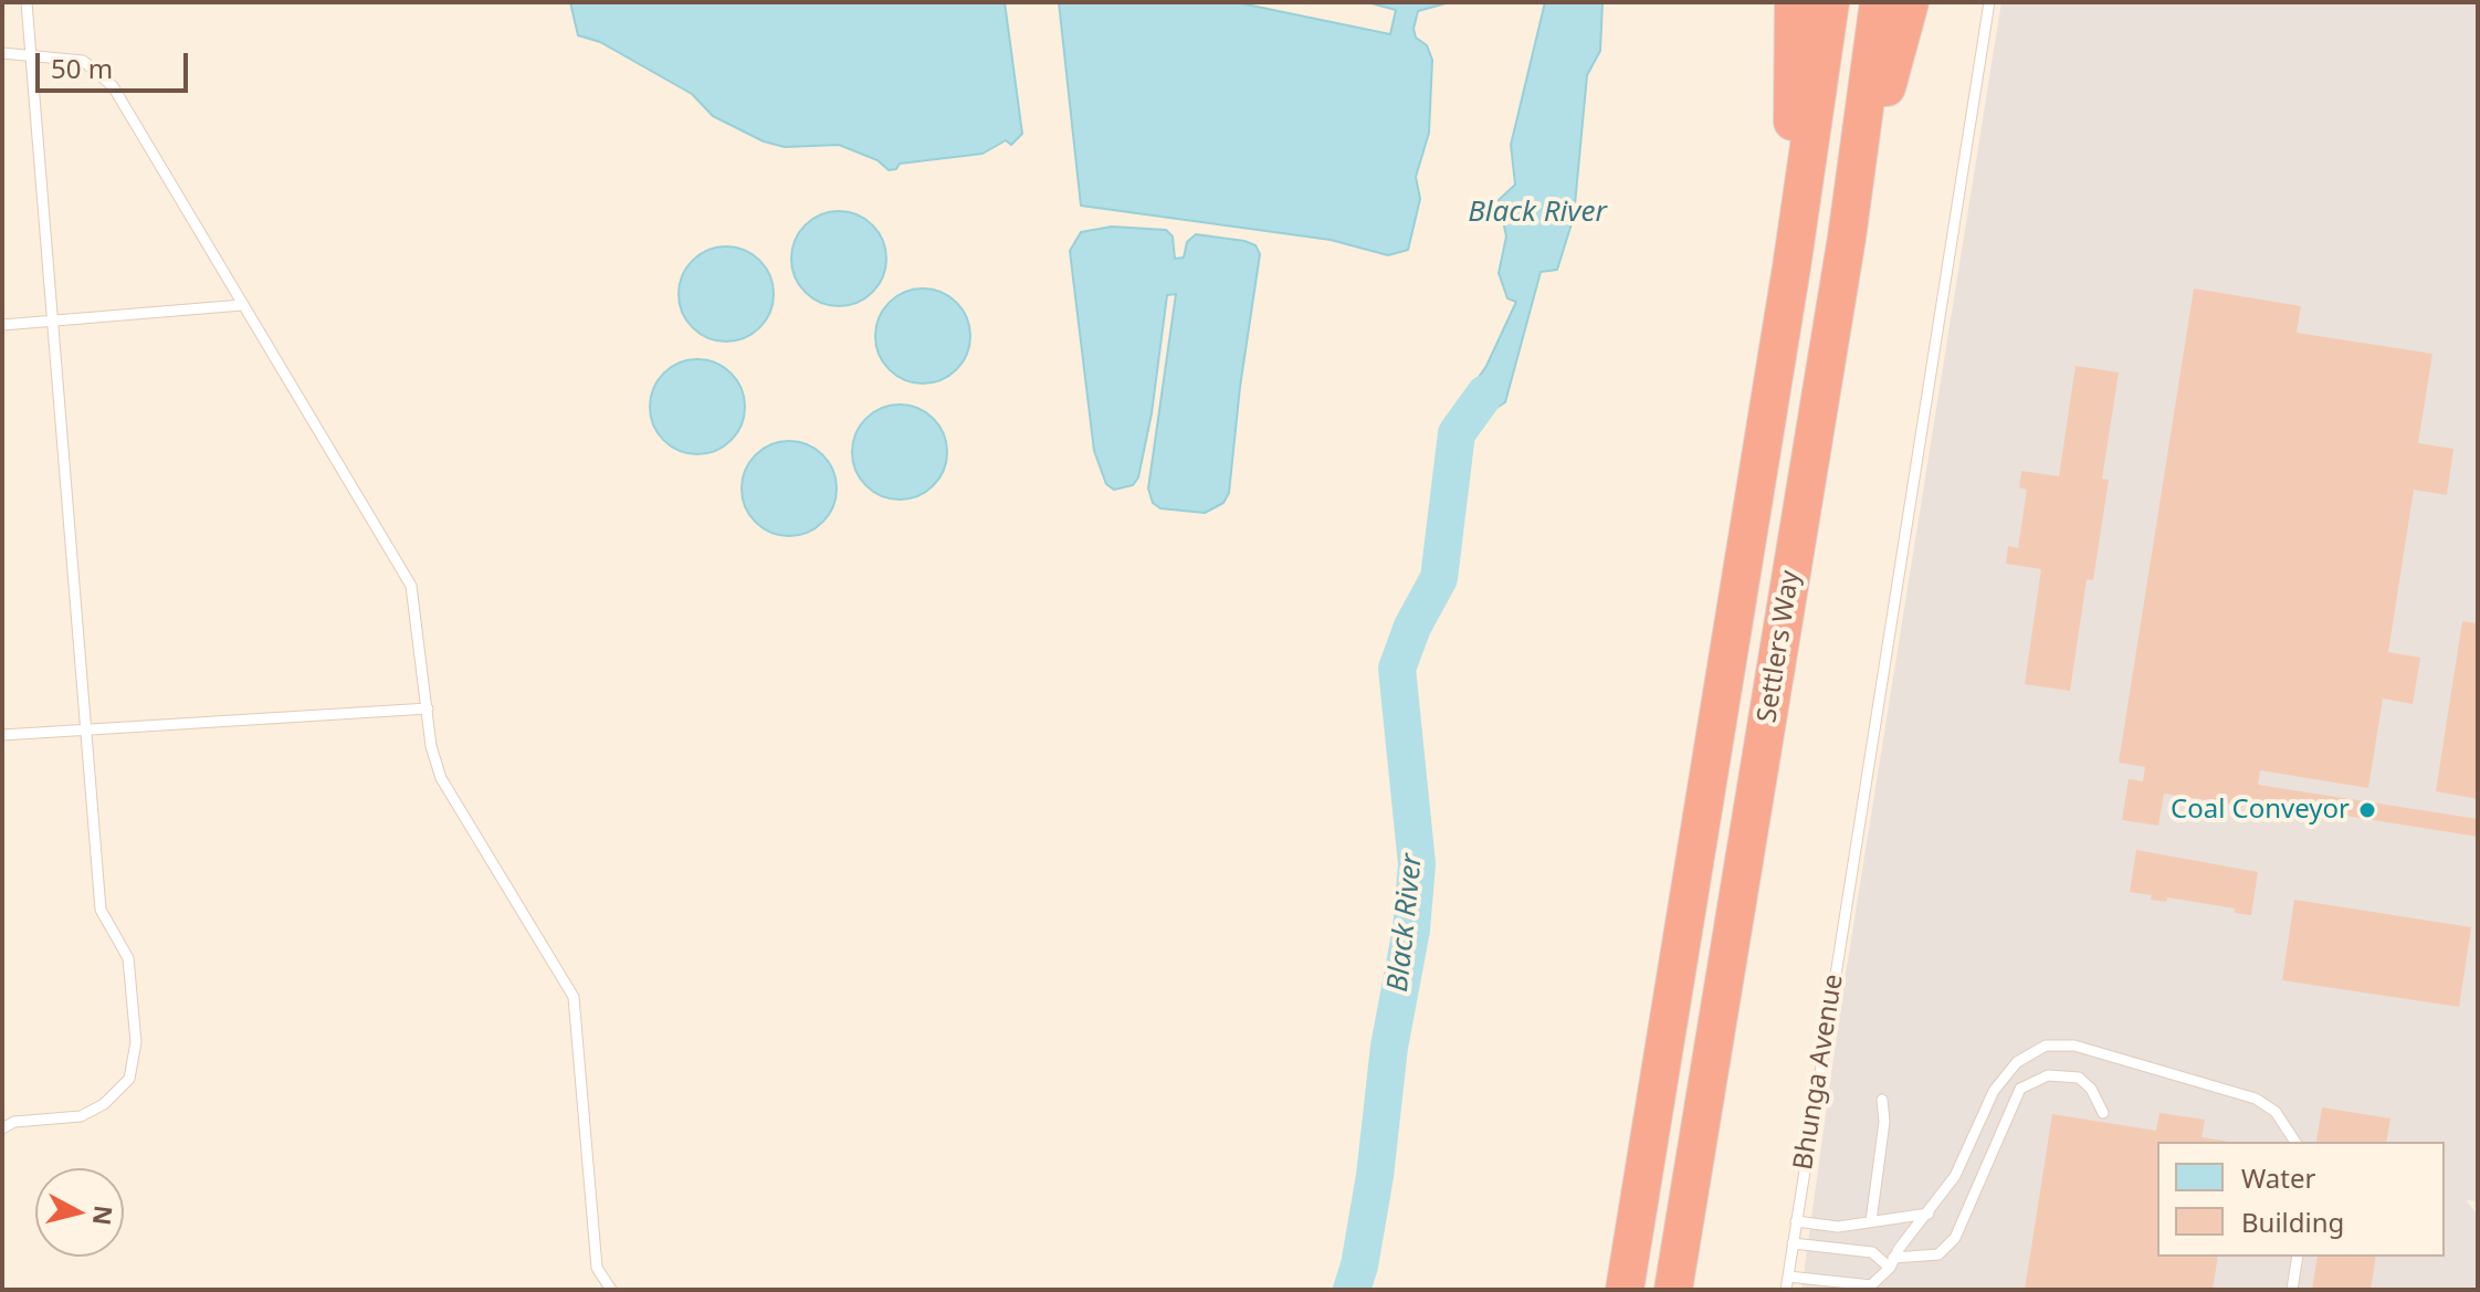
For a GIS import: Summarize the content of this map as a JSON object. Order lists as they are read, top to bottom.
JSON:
{
  "streets": {
    "highway": ["Settlers Way"],
    "lane": ["Bhunga Avenue"]
  },
  "water": ["Black River"],
  "places": ["Coal Conveyor"],
  "legend": ["Water", "Building"],
  "scale_bar": "50 m",
  "north": "right"
}
